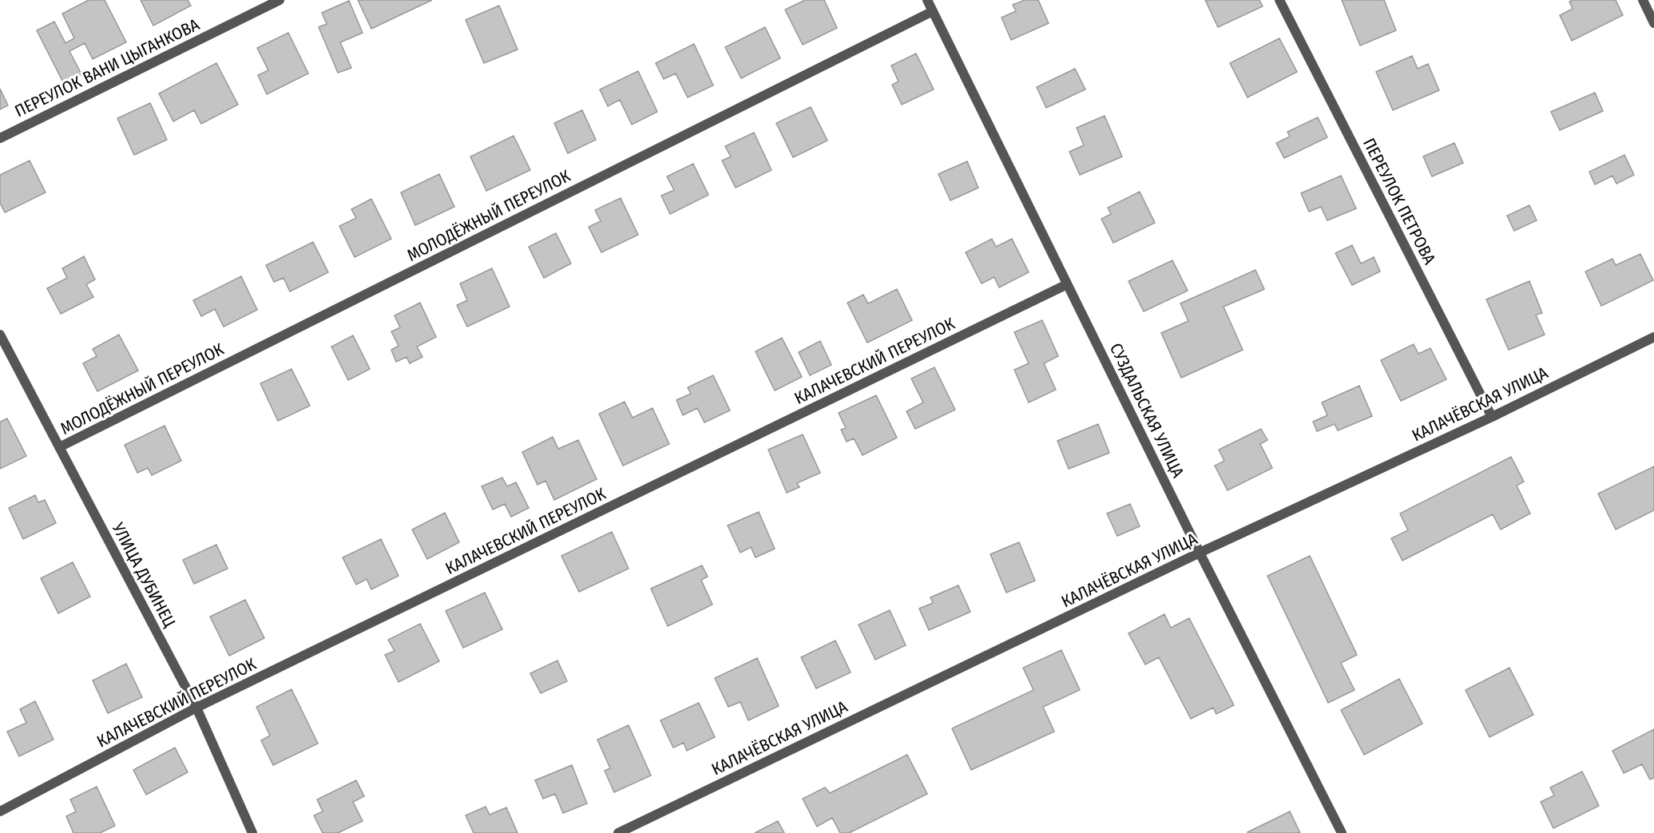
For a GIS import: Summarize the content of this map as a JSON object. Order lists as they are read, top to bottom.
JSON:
{
  "streets": {
    "street": [
      "ПЕРЕУЛОК ВАНИ ЦЫГАНКОВА",
      "ПЕРЕУЛОК ПЕТРОВА",
      "МОЛОДЁЖНЫЙ ПЕРЕУЛОК",
      "КАЛАЧЕВСКИЙ ПЕРЕУЛОК",
      "КАЛАЧЁВСКАЯ УЛИЦА",
      "СУЗДАЛЬСКАЯ УЛИЦА",
      "УЛИЦА ДУБИНЕЦ"
    ]
  },
  "crossings": [
    ["ПЕРЕУЛОК ПЕТРОВА", "КАЛАЧЁВСКАЯ УЛИЦА"],
    ["МОЛОДЁЖНЫЙ ПЕРЕУЛОК", "СУЗДАЛЬСКАЯ УЛИЦА"],
    ["МОЛОДЁЖНЫЙ ПЕРЕУЛОК", "УЛИЦА ДУБИНЕЦ"],
    ["КАЛАЧЕВСКИЙ ПЕРЕУЛОК", "СУЗДАЛЬСКАЯ УЛИЦА"],
    ["КАЛАЧЕВСКИЙ ПЕРЕУЛОК", "УЛИЦА ДУБИНЕЦ"],
    ["КАЛАЧЁВСКАЯ УЛИЦА", "СУЗДАЛЬСКАЯ УЛИЦА"]
  ]
}
